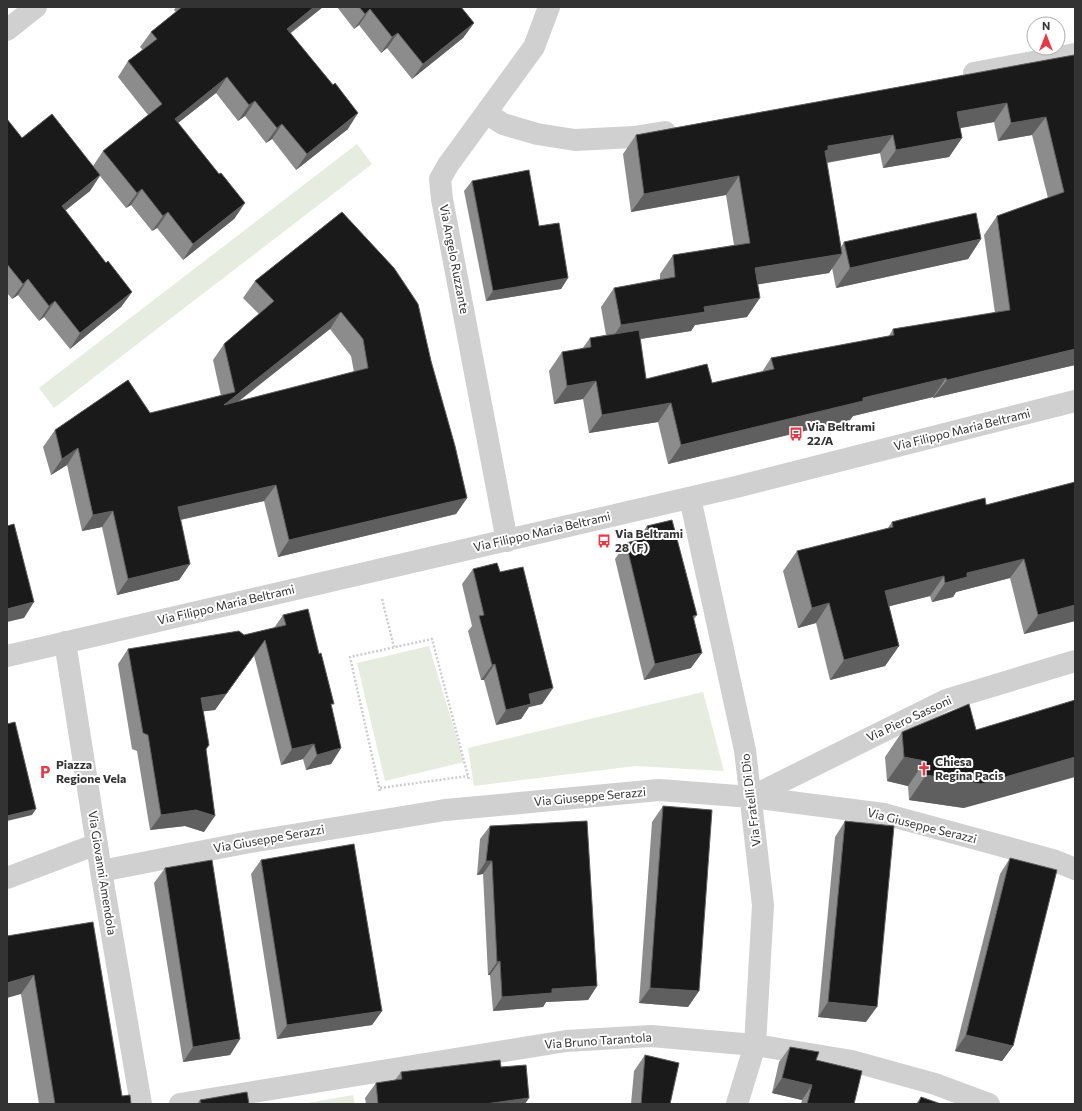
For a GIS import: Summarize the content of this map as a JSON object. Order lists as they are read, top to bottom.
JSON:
{
  "streets": {
    "street": [
      "Via Angelo Ruzzante",
      "Via Filippo Maria Beltrami",
      "Via Piero Sassoni",
      "Via Giuseppe Serazzi",
      "Via Fratelli Di Dio",
      "Via Giovanni Amendola",
      "Via Bruno Tarantola"
    ]
  },
  "crossings": [
    ["Via Angelo Ruzzante", "Via Filippo Maria Beltrami"],
    ["Via Filippo Maria Beltrami", "Via Fratelli Di Dio"],
    ["Via Filippo Maria Beltrami", "Via Giovanni Amendola"],
    ["Via Piero Sassoni", "Via Giuseppe Serazzi"],
    ["Via Piero Sassoni", "Via Fratelli Di Dio"],
    ["Via Giuseppe Serazzi", "Via Fratelli Di Dio"],
    ["Via Giuseppe Serazzi", "Via Giovanni Amendola"],
    ["Via Fratelli Di Dio", "Via Bruno Tarantola"]
  ],
  "places": {
    "bus stop": ["Via Beltrami 22/A", "Via Beltrami 28 (F)"],
    "church": ["Chiesa Regina Pacis"],
    "parking": ["Piazza Regione Vela"]
  },
  "north": "top"
}
